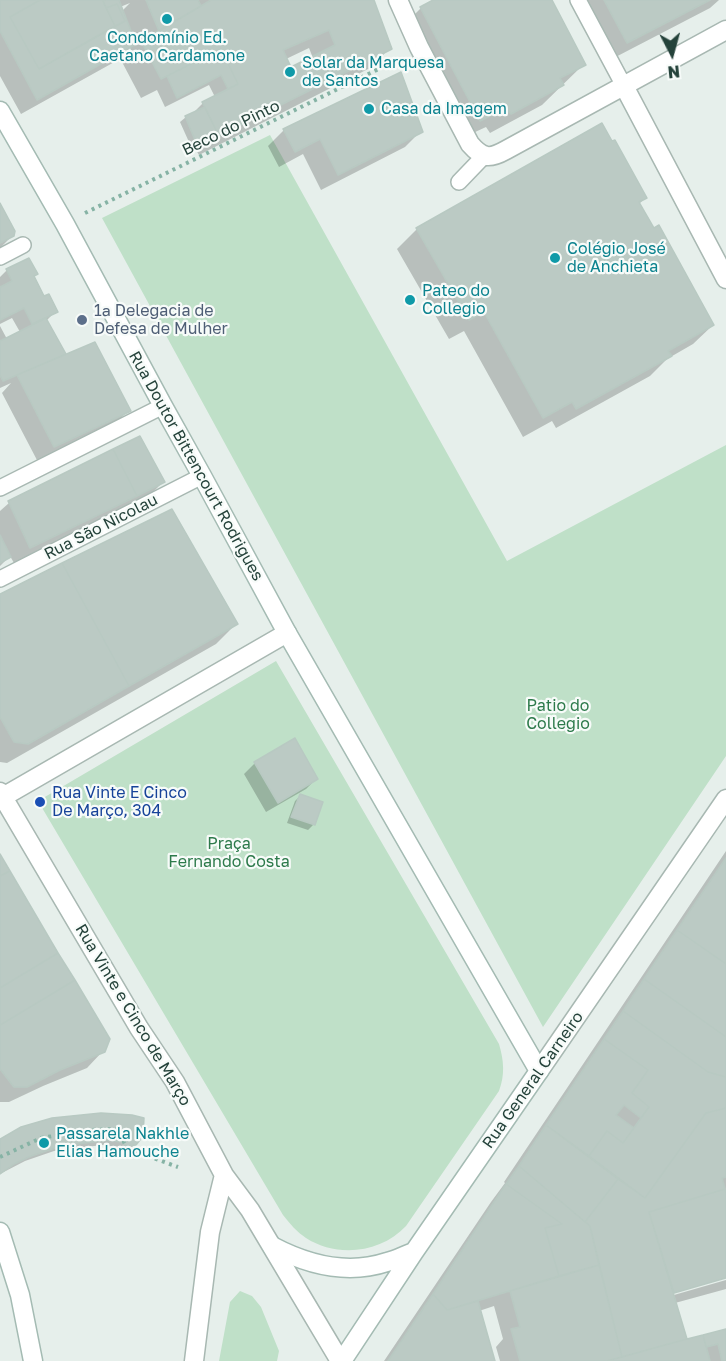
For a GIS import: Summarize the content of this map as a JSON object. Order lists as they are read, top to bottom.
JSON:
{
  "streets": {
    "street": ["Rua Doutor Bittencourt Rodrigues", "Rua Vinte e Cinco de Março", "Rua General Carneiro"],
    "lane": ["Rua São Nicolau"],
    "path": ["Beco do Pinto"]
  },
  "crossings": [
    ["Beco do Pinto", "Rua Doutor Bittencourt Rodrigues"],
    ["Rua Doutor Bittencourt Rodrigues", "Rua São Nicolau"],
    ["Rua Vinte e Cinco de Março", "Rua General Carneiro"]
  ],
  "parks": ["Patio do Collegio", "Praça Fernando Costa"],
  "places": [
    "Condomínio Ed. Caetano Cardamone",
    "Solar da Marquesa de Santos",
    "Casa da Imagem",
    "Colégio José de Anchieta",
    "Pateo do Collegio",
    "1ª Delegacia de Defesa de Mulher",
    "Rua Vinte E Cinco De Março, 304",
    "Passarela Nakhle Elias Hamouche"
  ],
  "north": "bottom"
}
